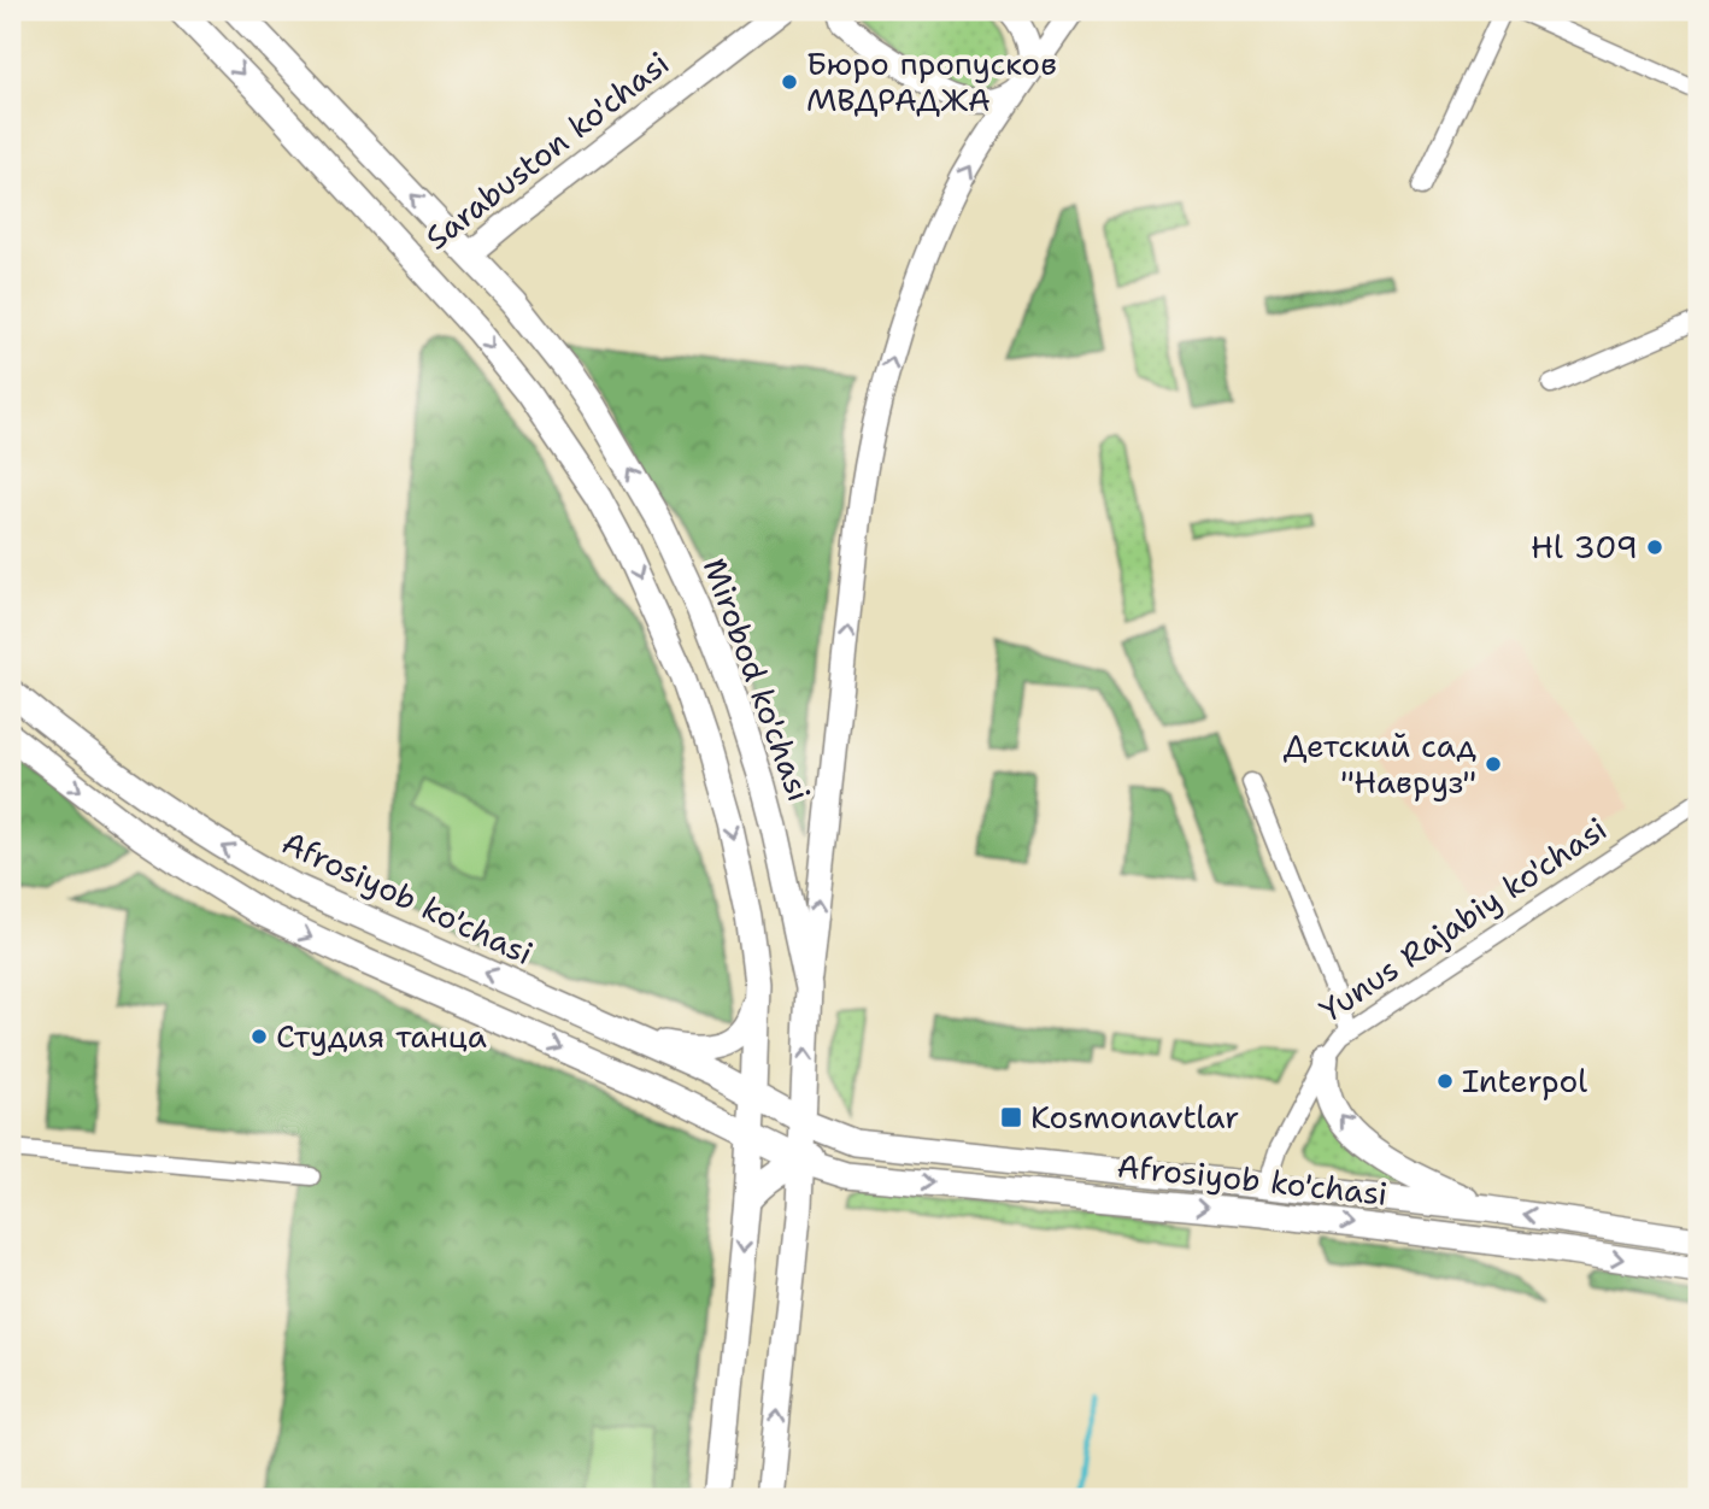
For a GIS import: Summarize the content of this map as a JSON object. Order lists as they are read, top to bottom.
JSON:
{
  "streets": {
    "main road": [
      "Sarabuston ko'chasi",
      "Mirobod ko'chasi",
      "Afrosiyob ko'chasi",
      "Yunus Rajabiy ko'chasi"
    ]
  },
  "crossings": [
    ["Sarabuston ko'chasi", "Mirobod ko'chasi"],
    ["Mirobod ko'chasi", "Afrosiyob ko'chasi"],
    ["Afrosiyob ko'chasi", "Yunus Rajabiy ko'chasi"]
  ],
  "places": {
    "other": [
      "Бюро пропусков МВДРАДЖА",
      "Hl 309",
      "Детский сад \"Навруз\"",
      "Студия танца",
      "Interpol"
    ],
    "transit": ["Kosmonavtlar"]
  }
}
